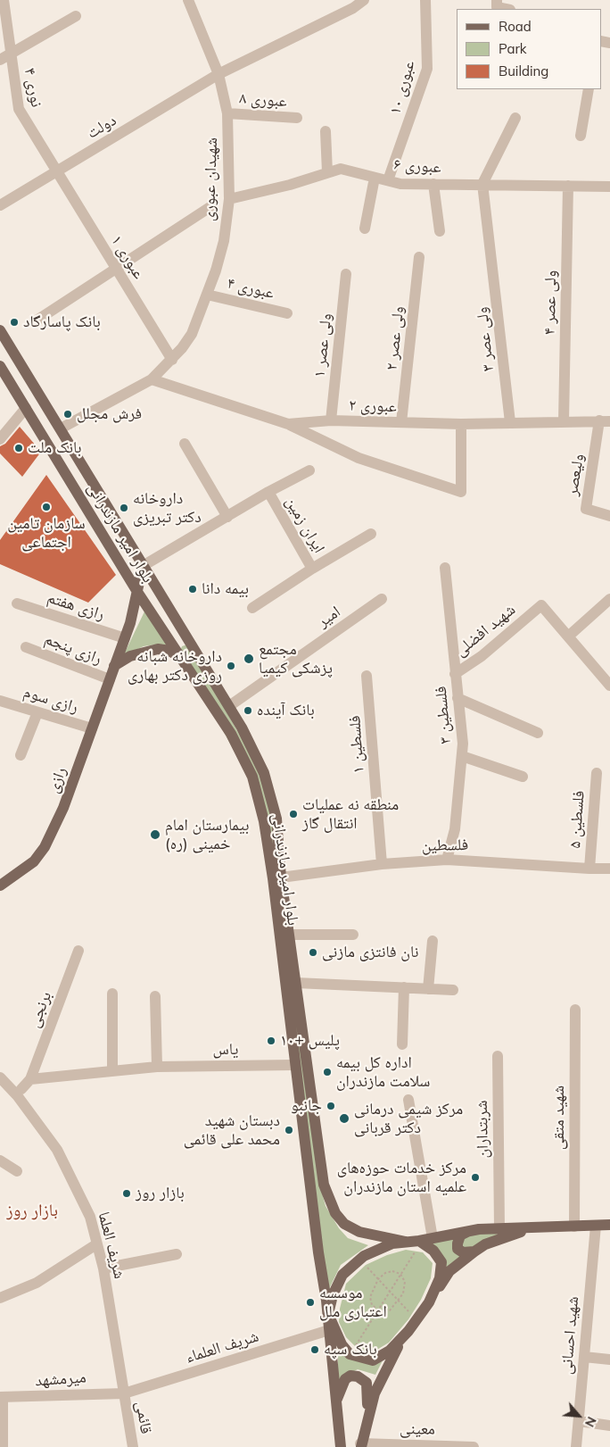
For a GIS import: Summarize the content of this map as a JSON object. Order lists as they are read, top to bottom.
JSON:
{
  "streets": {
    "main road": ["بلوار امیر مازندرانی", "رازی"],
    "street": [
      "نوری ۴",
      "عبوری ۱۰",
      "عبوری ۸",
      "دولت",
      "عبوری ۶",
      "شهیدان عبوری",
      "عبوری ۱",
      "عبوری ۴",
      "ولی عصر ۴",
      "ولی عصر ۲",
      "ولی عصر ۳",
      "ولی عصر ۱",
      "عبوری ۲",
      "ولیعصر",
      "ایران زمین",
      "رازی هفتم",
      "امیر",
      "شهید افضلی",
      "رازی پنجم",
      "رازی سوم",
      "فلسطین ۳",
      "فلسطین ۱",
      "فلسطین ۵",
      "فلسطین",
      "برنجی",
      "یاس",
      "شهید متقی",
      "شربتداران",
      "شریف العلما",
      "شهید احسانی",
      "شریف العلماء",
      "میرمشهد",
      "قائمی",
      "معینی"
    ]
  },
  "crossings": [
    ["نوری ۴", "دولت"],
    ["نوری ۴", "عبوری ۱"],
    ["عبوری ۱۰", "عبوری ۶"],
    ["عبوری ۸", "شهیدان عبوری"],
    ["دولت", "شهیدان عبوری"],
    ["دولت", "عبوری ۱"],
    ["عبوری ۶", "شهیدان عبوری"],
    ["عبوری ۶", "ولی عصر ۴"],
    ["عبوری ۶", "ولی عصر ۳"],
    ["شهیدان عبوری", "عبوری ۱"],
    ["شهیدان عبوری", "عبوری ۴"],
    ["شهیدان عبوری", "عبوری ۲"],
    ["شهیدان عبوری", "بلوار امیر مازندرانی"],
    ["ولی عصر ۴", "عبوری ۲"],
    ["ولی عصر ۲", "عبوری ۲"],
    ["ولی عصر ۳", "عبوری ۲"],
    ["ولی عصر ۱", "عبوری ۲"],
    ["عبوری ۲", "ولیعصر"],
    ["ایران زمین", "بلوار امیر مازندرانی"],
    ["ایران زمین", "رازی"],
    ["بلوار امیر مازندرانی", "امیر"],
    ["بلوار امیر مازندرانی", "رازی"],
    ["بلوار امیر مازندرانی", "فلسطین"],
    ["بلوار امیر مازندرانی", "یاس"],
    ["بلوار امیر مازندرانی", "شریف العلماء"],
    ["رازی هفتم", "رازی"],
    ["شهید افضلی", "فلسطین ۳"],
    ["رازی پنجم", "رازی"],
    ["رازی سوم", "رازی"],
    ["فلسطین ۳", "فلسطین"],
    ["فلسطین ۱", "فلسطین"],
    ["فلسطین ۵", "فلسطین"],
    ["برنجی", "یاس"],
    ["شریف العلما", "شریف العلماء"],
    ["شریف العلما", "میرمشهد"],
    ["شریف العلما", "قائمی"],
    ["شریف العلماء", "میرمشهد"],
    ["شریف العلماء", "قائمی"],
    ["میرمشهد", "قائمی"]
  ],
  "districts": ["بازار روز"],
  "places": [
    "بانک پاسارگاد",
    "فرش مجلل",
    "بانک ملت",
    "سازمان تامین اجتماعی",
    "داروخانه دکتر تبریزی",
    "بیمه دانا",
    "مجتمع پزشکی کیمیا",
    "داروخانه شبانه روزی دکتر بهاری",
    "بانک آینده",
    "منطقه نه عملیات انتقال گاز",
    "بیمارستان امام خمینی (ره)",
    "نان فانتزی مازنی",
    "پلیس +١٠",
    "اداره کل بیمه سلامت مازندران",
    "جانبو",
    "مرکز شیمی درمانی دکتر قربانی",
    "دبستان شهید محمد علی قائمی",
    "مرکز خدمات حوزه‌های علمیه استان مازندران",
    "بازار روز",
    "موسسه اعتباری ملل",
    "بانک سپه"
  ],
  "legend": ["Road", "Park", "Building"],
  "north": "bottom right"
}
